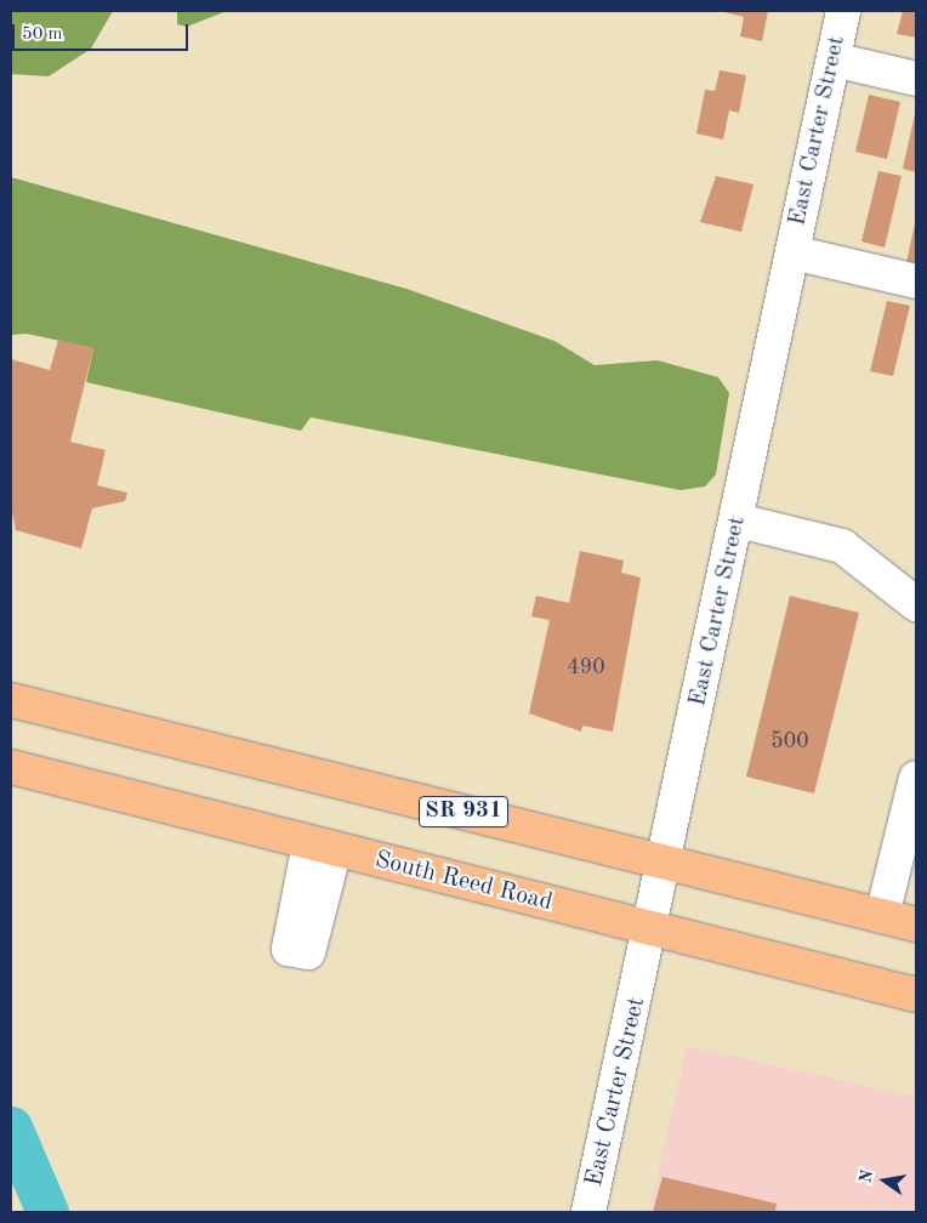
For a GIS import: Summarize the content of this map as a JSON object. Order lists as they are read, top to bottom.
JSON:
{
  "streets": {
    "main road": ["SR 931", "South Reed Road"],
    "street": ["East Carter Street"]
  },
  "crossings": [
    ["East Carter Street", "SR 931"],
    ["East Carter Street", "South Reed Road"]
  ],
  "house_numbers": ["490", "500"],
  "scale_bar": "50 m",
  "north": "left"
}
